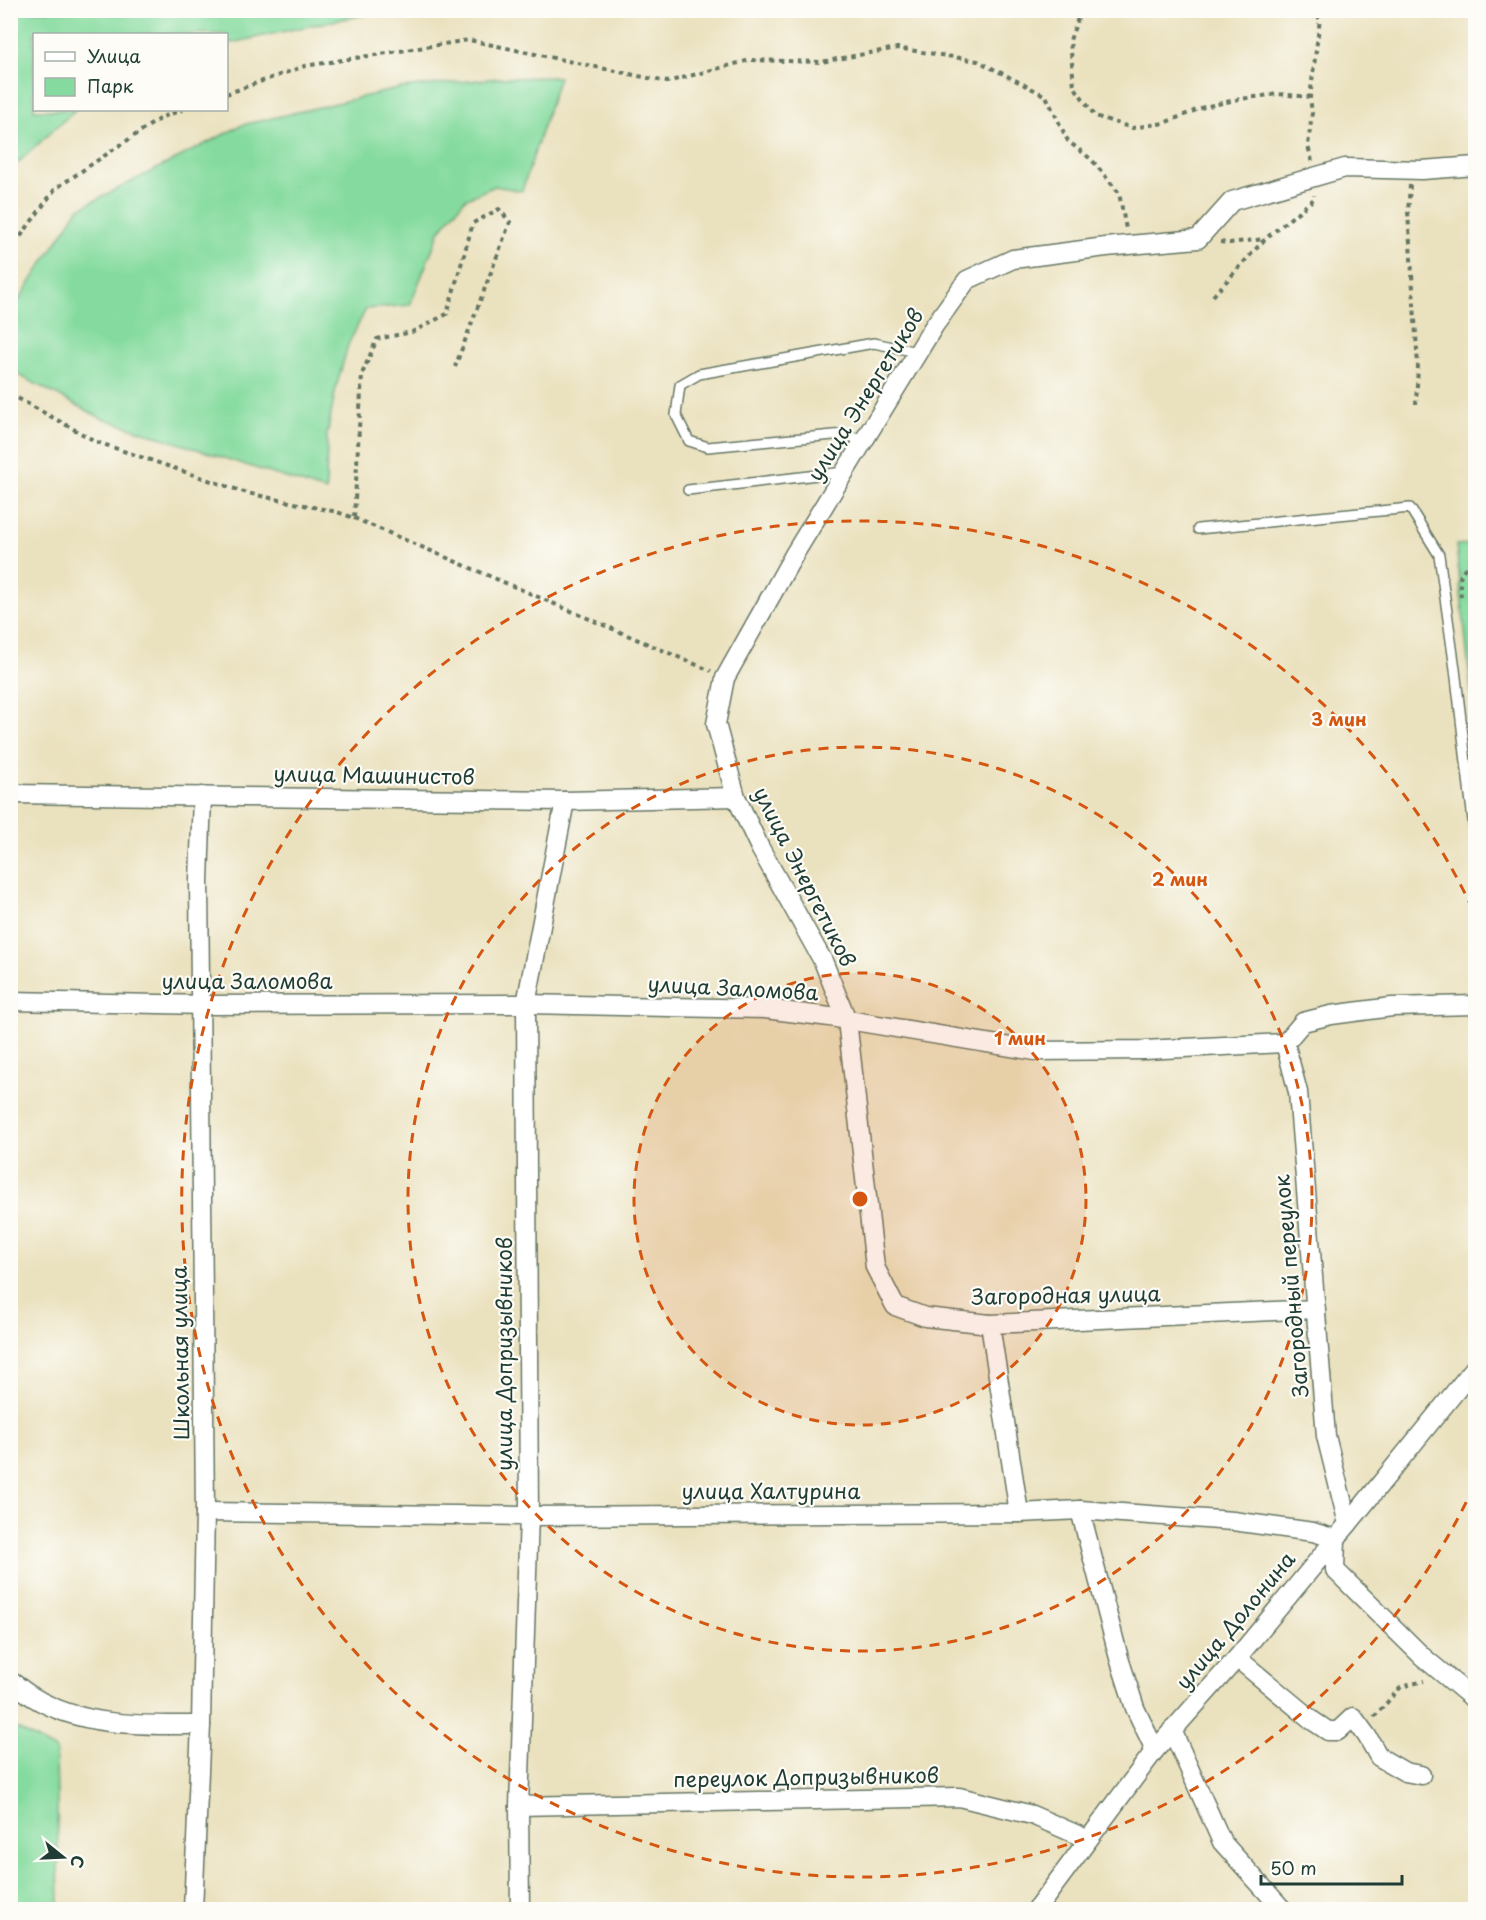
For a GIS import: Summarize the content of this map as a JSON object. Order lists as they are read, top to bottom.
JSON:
{
  "streets": {
    "street": [
      "улица Энергетиков",
      "улица Машинистов",
      "улица Заломова",
      "Загородный переулок",
      "Загородная улица",
      "Школьная улица",
      "улица Допризывников",
      "улица Халтурина",
      "улица Долонина",
      "переулок Допризывников"
    ]
  },
  "crossings": [
    ["улица Энергетиков", "улица Машинистов"],
    ["улица Энергетиков", "улица Заломова"],
    ["улица Энергетиков", "Загородная улица"],
    ["улица Машинистов", "Школьная улица"],
    ["улица Машинистов", "улица Допризывников"],
    ["улица Заломова", "Загородный переулок"],
    ["улица Заломова", "Загородная улица"],
    ["улица Заломова", "Школьная улица"],
    ["улица Заломова", "улица Допризывников"],
    ["Загородный переулок", "Загородная улица"],
    ["Загородный переулок", "улица Долонина"],
    ["Школьная улица", "улица Халтурина"],
    ["улица Допризывников", "улица Халтурина"],
    ["улица Допризывников", "переулок Допризывников"],
    ["улица Халтурина", "улица Долонина"],
    ["улица Долонина", "переулок Допризывников"]
  ],
  "legend": ["Улица", "Парк"],
  "scale_bar": "50 m",
  "north": "right",
  "rings": ["3 мин", "2 мин", "1 мин"]
}
